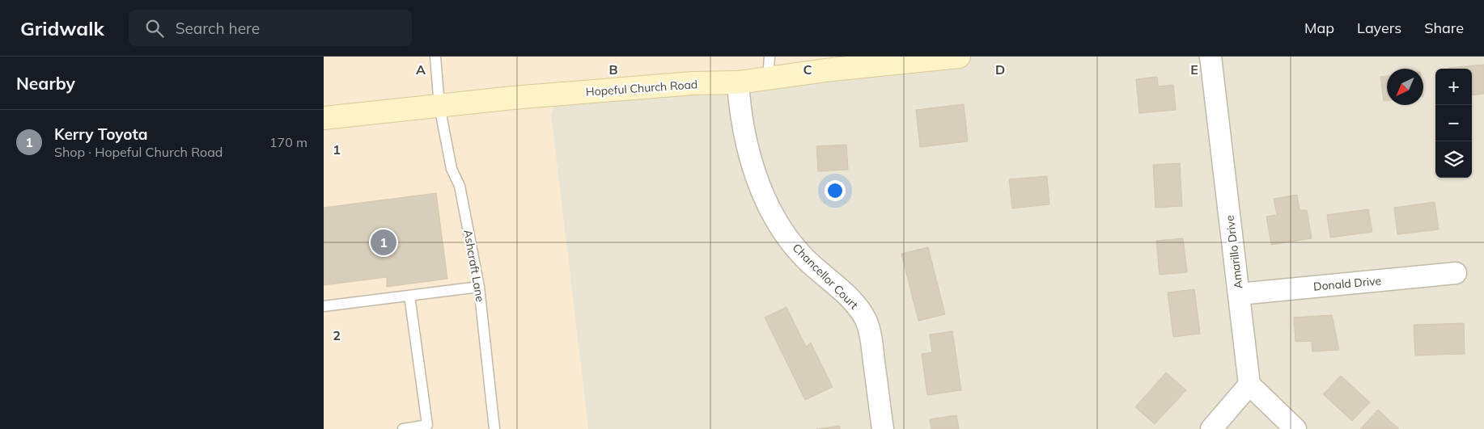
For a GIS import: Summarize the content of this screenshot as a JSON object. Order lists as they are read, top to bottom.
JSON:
{
  "streets": {
    "main road": ["Hopeful Church Road"],
    "street": ["Amarillo Drive", "Chancellor Court", "Donald Drive"],
    "lane": ["Ashcraft Lane"]
  },
  "crossings": [
    ["Hopeful Church Road", "Ashcraft Lane"],
    ["Hopeful Church Road", "Chancellor Court"],
    ["Amarillo Drive", "Donald Drive"]
  ],
  "north": "bottom left",
  "page": {
    "header": "Gridwalk",
    "search": "Search here",
    "nav": ["Map", "Layers", "Share"],
    "heading": "Nearby",
    "map_buttons": ["+", "−"],
    "list": [
      {
        "mark": "1",
        "name": "Kerry Toyota",
        "note": "Shop · Hopeful Church Road",
        "value": "170 m"
      }
    ],
    "pins": "1"
  },
  "grid": {
    "columns": [
      "A",
      "B",
      "C",
      "D",
      "E"
    ],
    "rows": ["1", "2"]
  }
}
